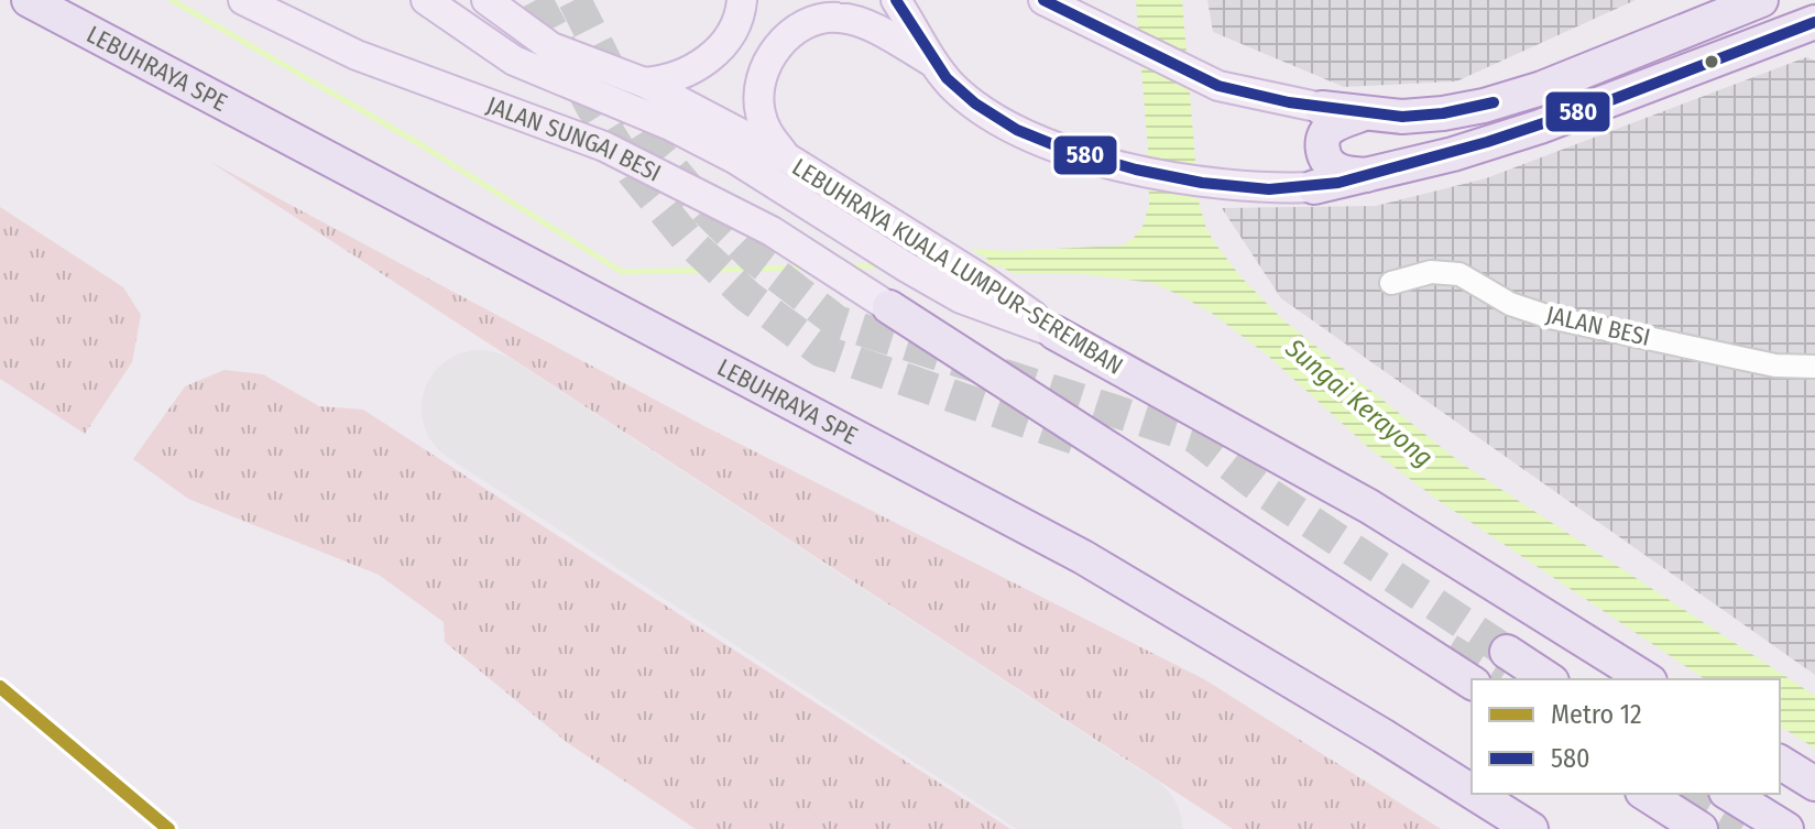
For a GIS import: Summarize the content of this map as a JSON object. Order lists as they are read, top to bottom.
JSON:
{
  "streets": {
    "highway": ["LEBUHRAYA SPE", "LEBUHRAYA KUALA LUMPUR–SEREMBAN"],
    "main road": ["JALAN SUNGAI BESI"],
    "street": ["JALAN BESI"]
  },
  "water": ["Sungai Kerayong"],
  "lines": ["transit line 580", "metro line 12"],
  "legend": ["Metro 12", "580"]
}
